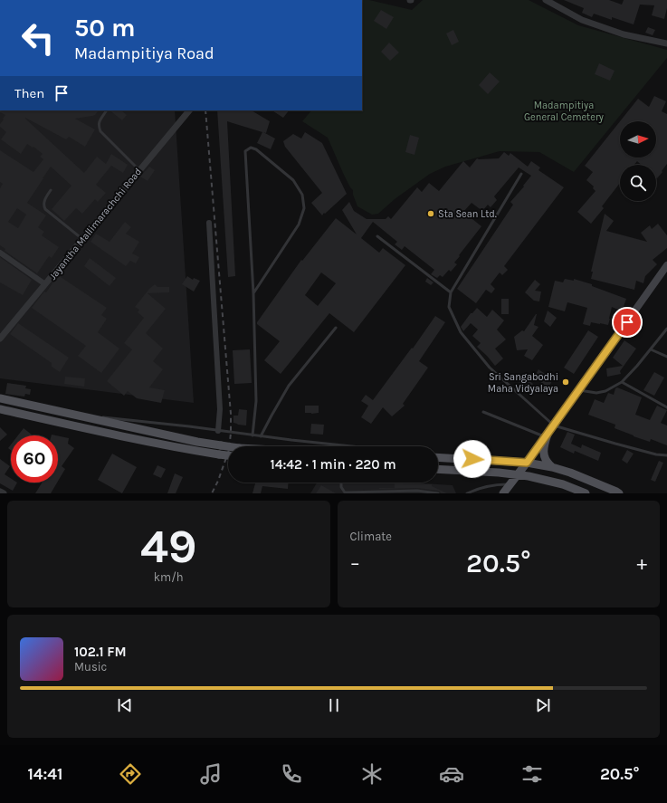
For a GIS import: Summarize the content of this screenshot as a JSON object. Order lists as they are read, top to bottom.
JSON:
{
  "streets": {
    "street": ["Jayantha Mallimarachchi Road"]
  },
  "parks": ["Madampitiya General Cemetery"],
  "places": ["Sta Sean Ltd.", "Sri Sangabodhi Maha Vidyalaya"],
  "north": "right",
  "page": {
    "turn": ["50 m", "Madampitiya Road"],
    "then": "Then",
    "limit": "60",
    "trip": "14:42 · 1 min · 220 m",
    "tile": [
      ["49", "km/h"],
      "Climate"
    ],
    "heat": ["−", "20.5°", "+"],
    "song": ["102.1 FM", "Music"],
    "tabs": ["14:41", "20.5°"]
  }
}
